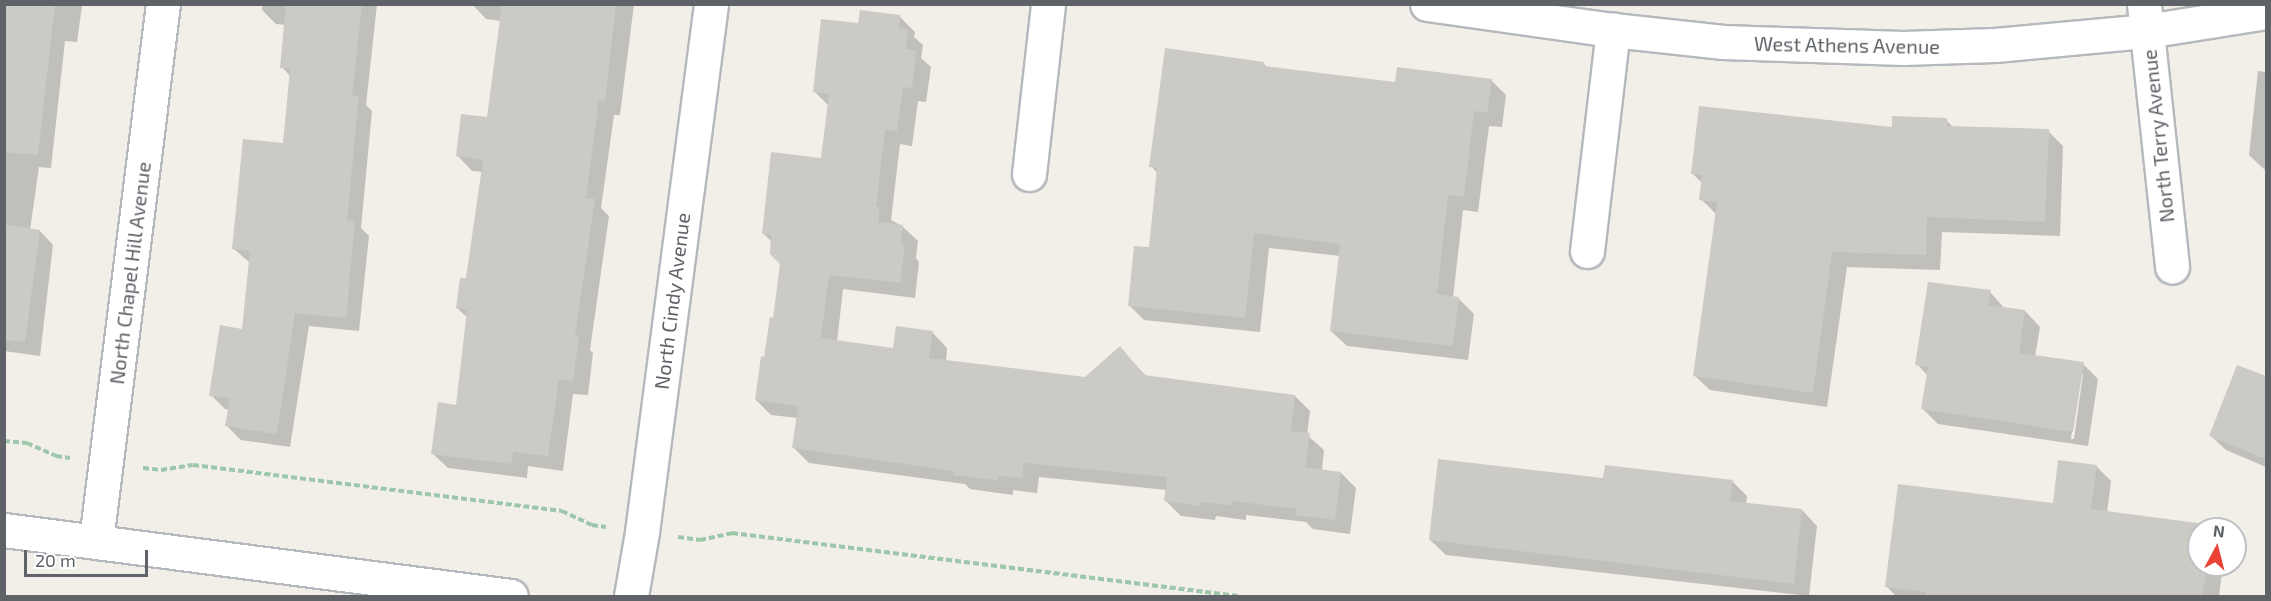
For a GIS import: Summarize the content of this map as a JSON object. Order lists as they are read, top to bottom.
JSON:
{
  "streets": {
    "street": [
      "West Athens Avenue",
      "North Terry Avenue",
      "North Chapel Hill Avenue",
      "North Cindy Avenue"
    ]
  },
  "crossings": [
    ["West Athens Avenue", "North Terry Avenue"]
  ],
  "scale_bar": "20 m",
  "north": "top"
}
